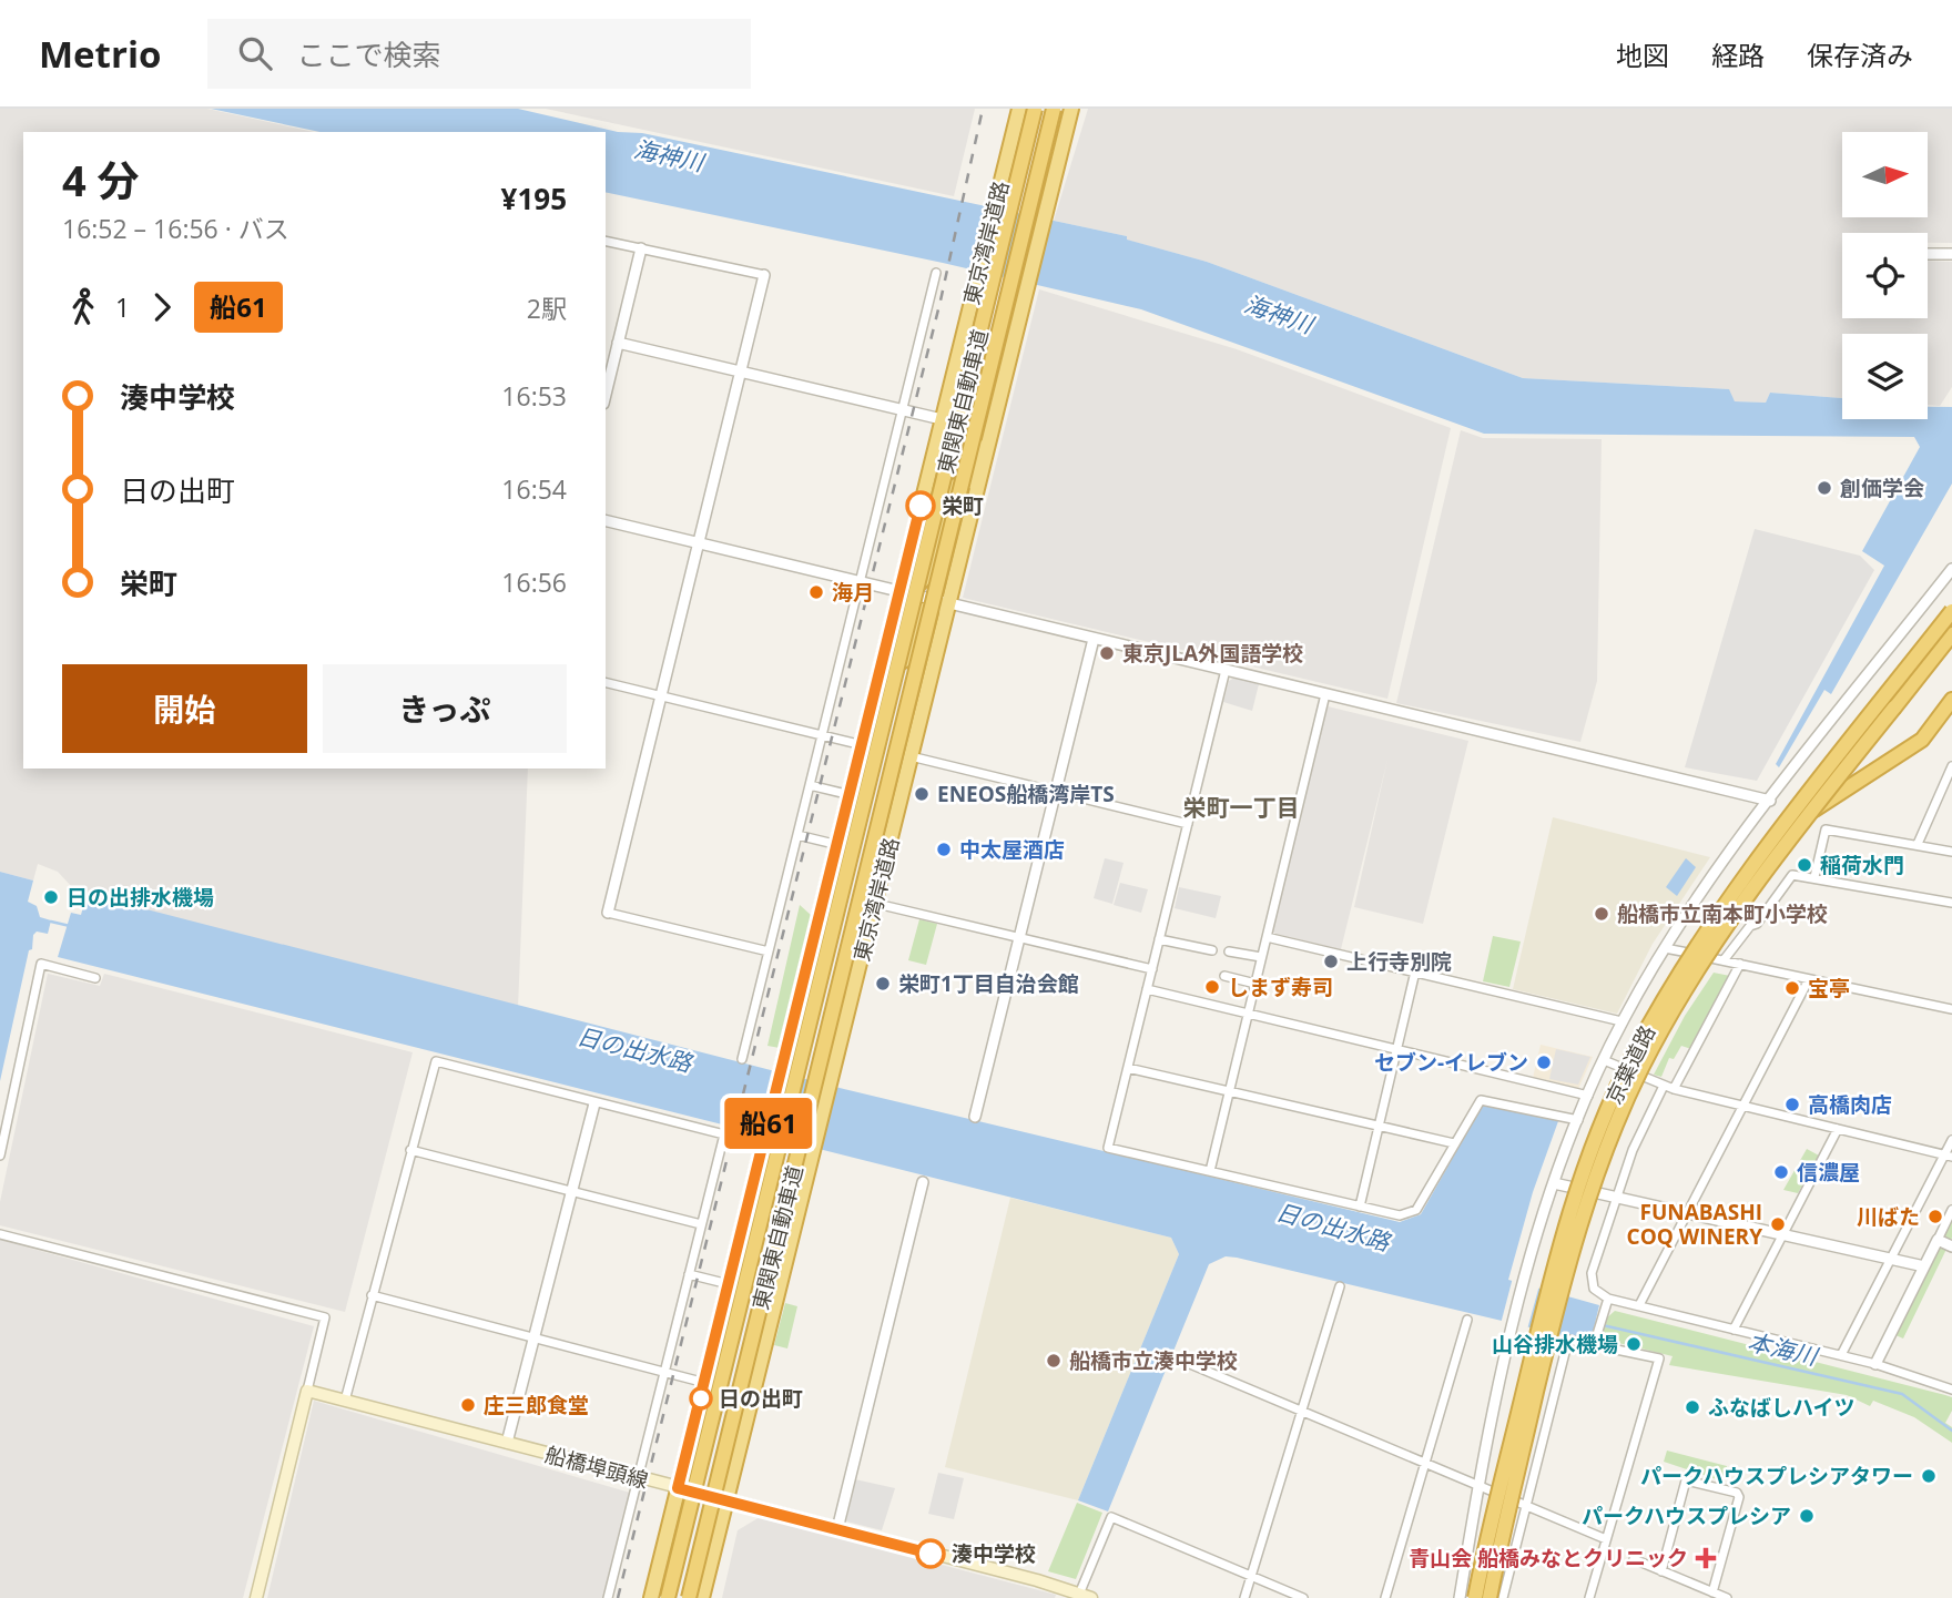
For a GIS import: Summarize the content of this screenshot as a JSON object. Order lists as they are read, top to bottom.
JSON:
{
  "streets": {
    "highway": ["東京湾岸道路", "東関東自動車道", "京葉道路"],
    "main road": ["船橋埠頭線"]
  },
  "crossings": [
    ["東京湾岸道路", "船橋埠頭線"]
  ],
  "districts": ["栄町一丁目"],
  "water": ["海神川", "日の出水路", "本海川"],
  "places": {
    "other": [
      "創価学会",
      "栄町",
      "海月",
      "東京JLA外国語学校",
      "ENEOS船橋湾岸TS",
      "中太屋酒店",
      "稲荷水門",
      "日の出排水機場",
      "船橋市立南本町小学校",
      "上行寺別院",
      "栄町1丁目自治会館",
      "しまず寿司",
      "宝亭",
      "セブン-イレブン",
      "高橋肉店",
      "信濃屋",
      "川ばた",
      "FUNABASHI COQ WINERY",
      "山谷排水機場",
      "船橋市立湊中学校",
      "日の出町",
      "庄三郎食堂",
      "ふなばしハイツ",
      "パークハウスプレシアタワー",
      "パークハウスプレシア",
      "湊中学校"
    ],
    "health": ["青山会 船橋みなとクリニック"]
  },
  "lines": ["bus line 船61"],
  "north": "right",
  "page": {
    "header": "Metrio",
    "search": "ここで検索",
    "nav": ["地図", "経路", "保存済み"],
    "on_map": "船61",
    "heading": ["4 分", "16:52 – 16:56 · バス", "¥195"],
    "legs": ["1", "船61", "2駅"],
    "list": [
      {
        "name": "湊中学校",
        "value": "16:53"
      },
      {
        "name": "日の出町",
        "value": "16:54"
      },
      {
        "name": "栄町",
        "value": "16:56"
      }
    ],
    "buttons": ["開始", "きっぷ"]
  }
}
